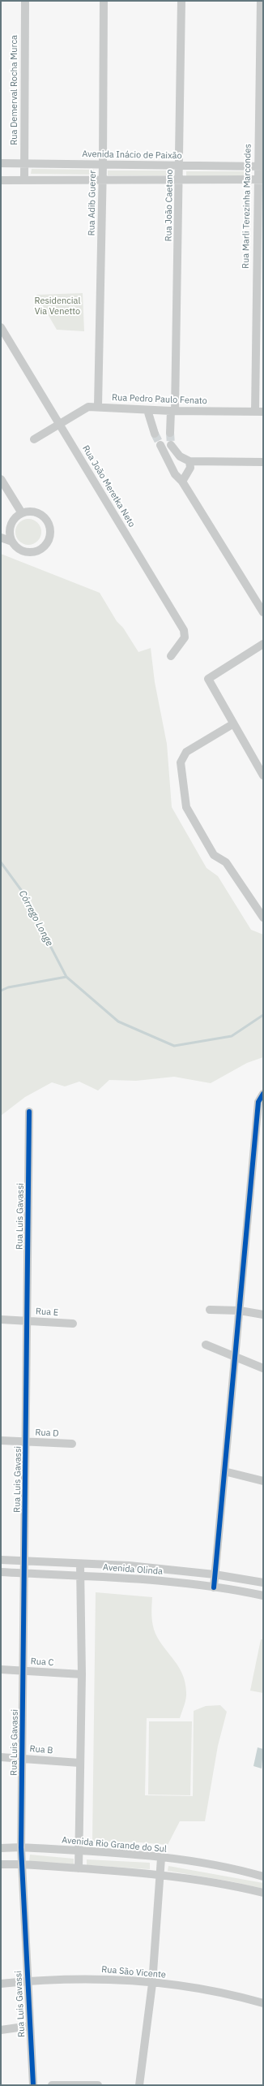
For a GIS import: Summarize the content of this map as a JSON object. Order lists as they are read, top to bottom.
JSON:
{
  "streets": {
    "street": [
      "Rua Demerval Rocha Murca",
      "Avenida Inácio de Paixão",
      "Rua Adib Guerer",
      "Rua João Caetano",
      "Rua Marli Terezinha Marcondes",
      "Rua Pedro Paulo Fenato",
      "Rua João Meretka Neto",
      "Rua Luis Gavassi",
      "Rua E",
      "Rua D",
      "Avenida Olinda",
      "Rua C",
      "Rua B",
      "Avenida Rio Grande do Sul",
      "Rua São Vicente"
    ]
  },
  "crossings": [
    ["Rua Demerval Rocha Murca", "Avenida Inácio de Paixão"],
    ["Avenida Inácio de Paixão", "Rua Adib Guerer"],
    ["Avenida Inácio de Paixão", "Rua João Caetano"],
    ["Avenida Inácio de Paixão", "Rua Marli Terezinha Marcondes"],
    ["Rua Adib Guerer", "Rua Pedro Paulo Fenato"],
    ["Rua João Caetano", "Rua Pedro Paulo Fenato"],
    ["Rua Marli Terezinha Marcondes", "Rua Pedro Paulo Fenato"],
    ["Rua Pedro Paulo Fenato", "Rua João Meretka Neto"],
    ["Rua Luis Gavassi", "Rua E"],
    ["Rua Luis Gavassi", "Rua D"],
    ["Rua Luis Gavassi", "Avenida Olinda"],
    ["Rua Luis Gavassi", "Rua C"],
    ["Rua Luis Gavassi", "Rua B"],
    ["Rua Luis Gavassi", "Avenida Rio Grande do Sul"],
    ["Rua Luis Gavassi", "Rua São Vicente"]
  ],
  "water": ["Córrego Longe"],
  "parks": ["Residencial Via Venetto"]
}
